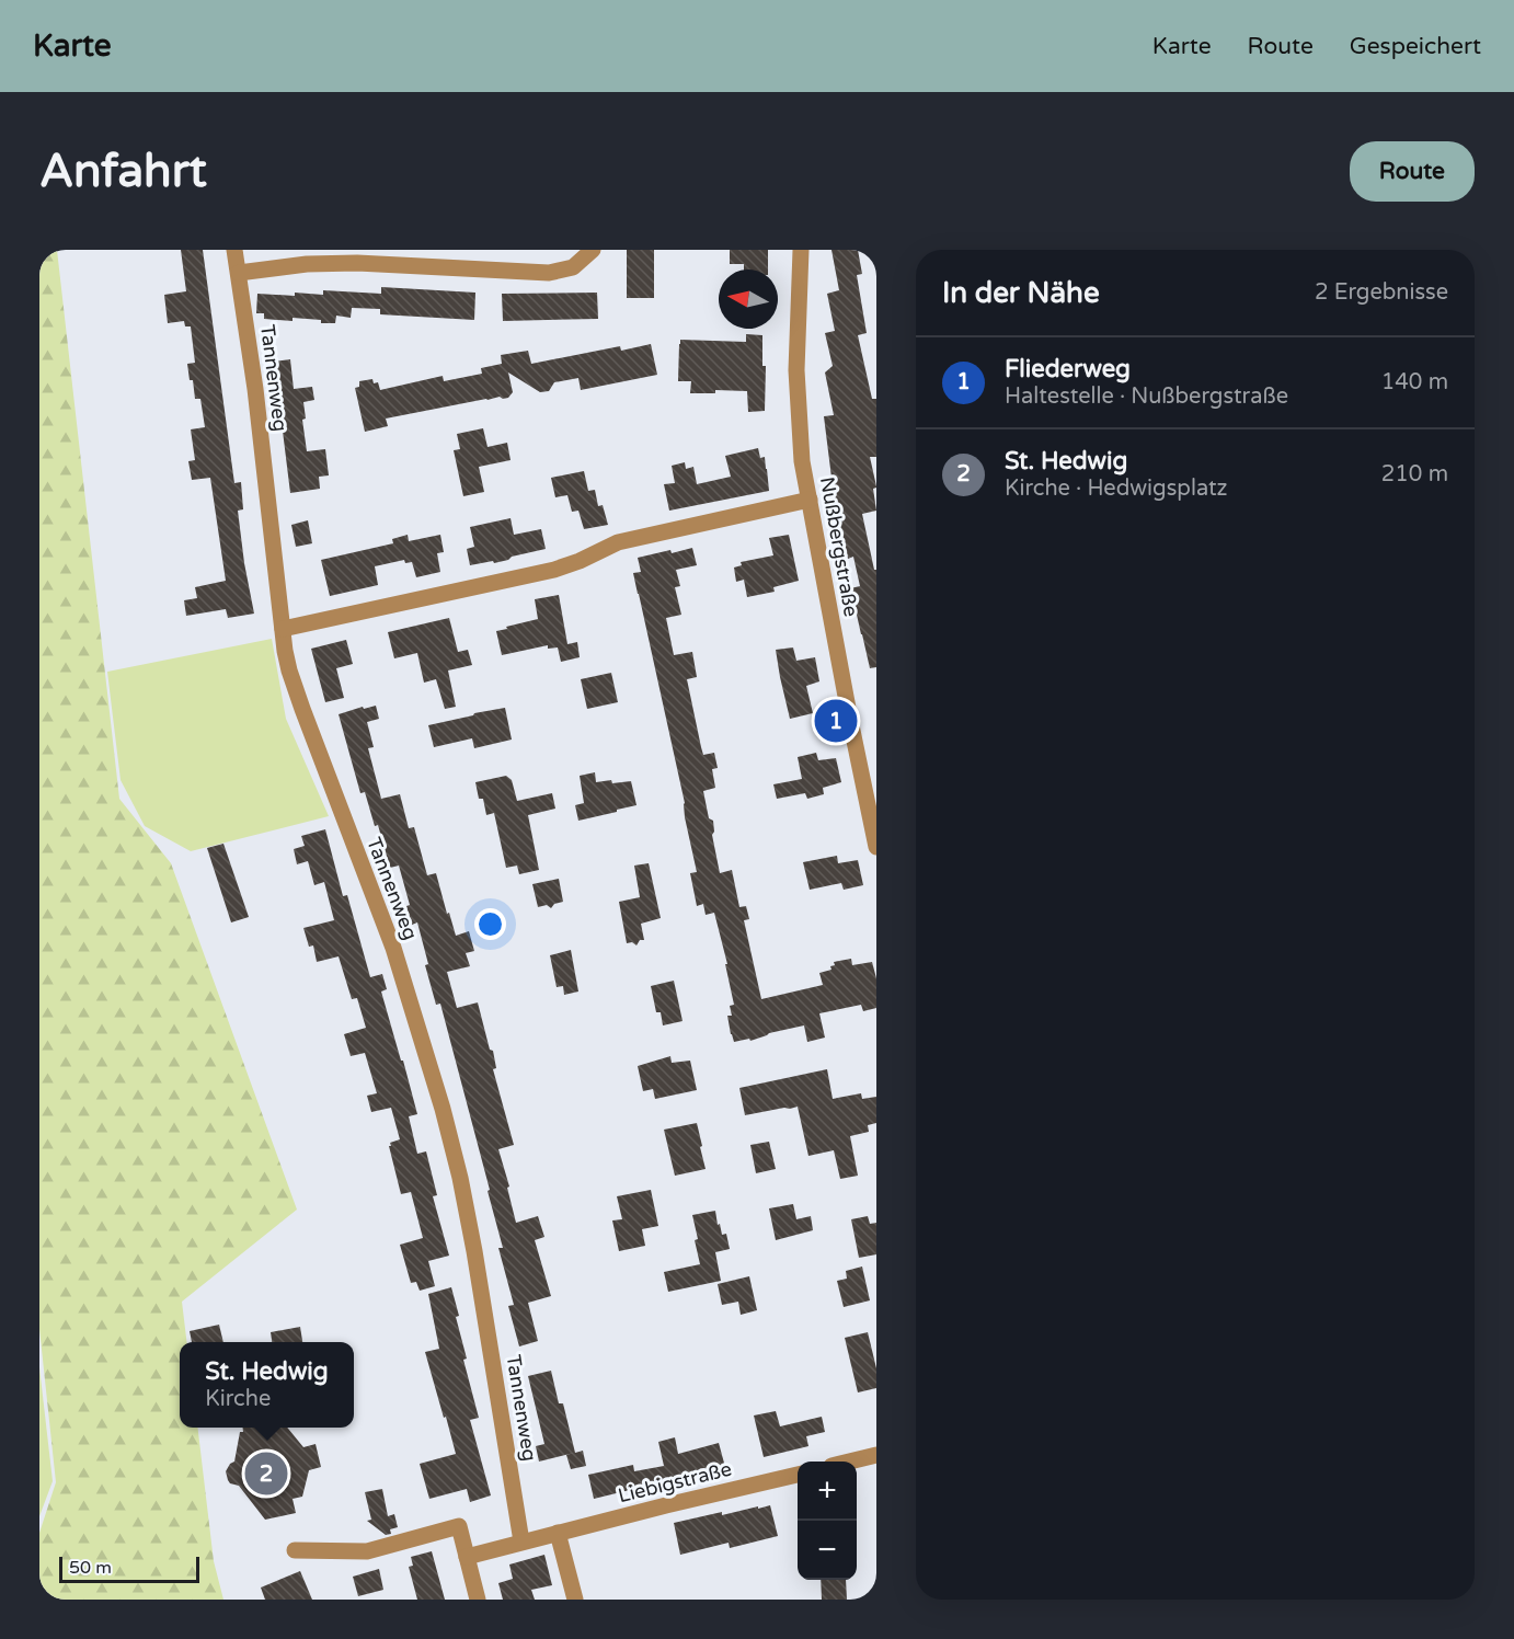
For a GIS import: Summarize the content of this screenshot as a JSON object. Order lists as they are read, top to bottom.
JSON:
{
  "streets": {
    "street": ["Tannenweg", "Nußbergstraße", "Liebigstraße"]
  },
  "crossings": [
    ["Tannenweg", "Liebigstraße"]
  ],
  "scale_bar": "50 m",
  "north": "left",
  "page": {
    "header": "Karte",
    "nav": ["Karte", "Route", "Gespeichert"],
    "buttons": "Route",
    "title": "Anfahrt",
    "heading": ["In der Nähe", "2 Ergebnisse"],
    "list": [
      {
        "mark": "1",
        "name": "Fliederweg",
        "note": "Haltestelle · Nußbergstraße",
        "value": "140 m"
      },
      {
        "mark": "2",
        "name": "St. Hedwig",
        "note": "Kirche · Hedwigsplatz",
        "value": "210 m"
      }
    ],
    "pins": ["1", "2"],
    "popup": ["St. Hedwig", "Kirche"],
    "map_buttons": ["+", "−"],
    "scale": "50 m"
  }
}
